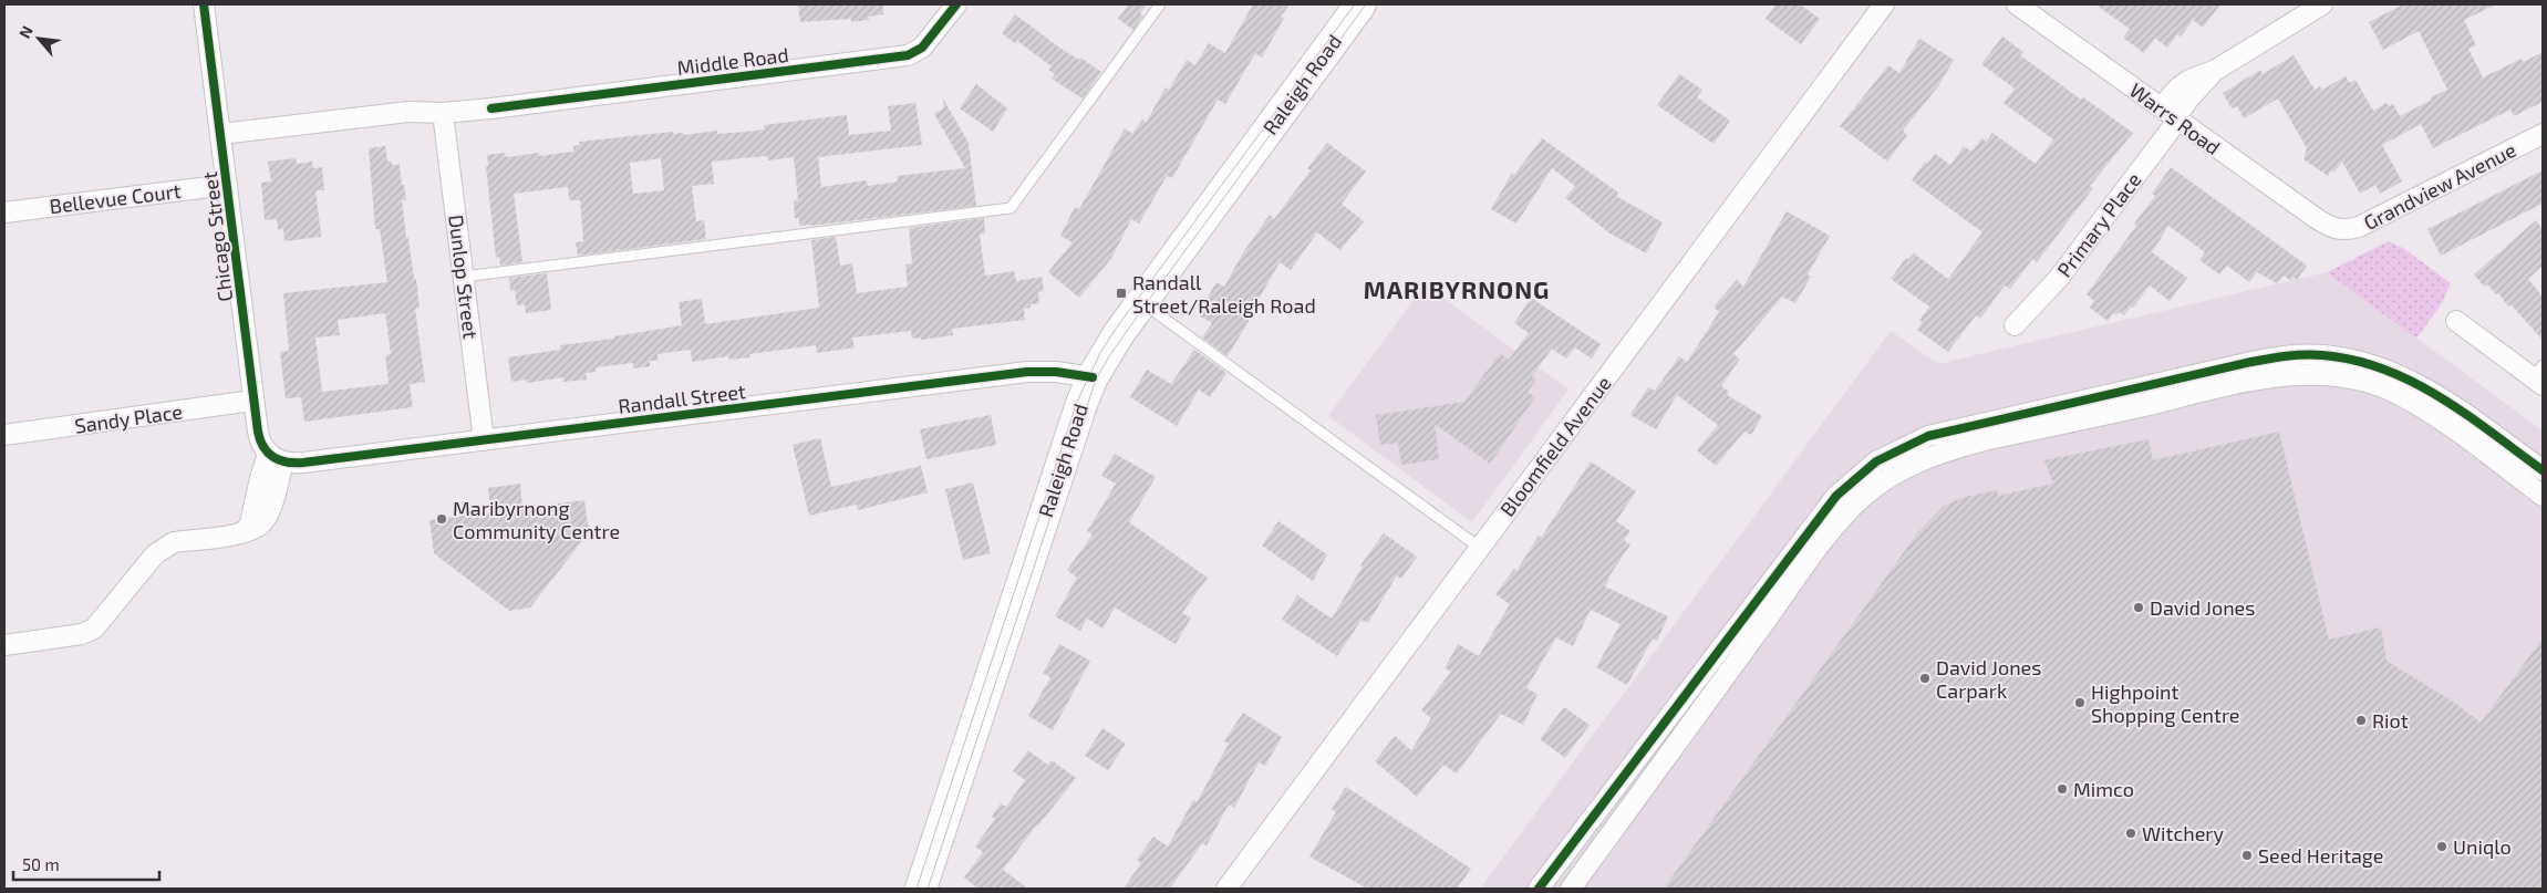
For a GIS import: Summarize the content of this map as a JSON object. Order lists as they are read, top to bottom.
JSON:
{
  "streets": {
    "main road": ["Raleigh Road"],
    "street": [
      "Middle Road",
      "Warrs Road",
      "Grandview Avenue",
      "Bellevue Court",
      "Primary Place",
      "Chicago Street",
      "Dunlop Street",
      "Randall Street",
      "Sandy Place",
      "Bloomfield Avenue"
    ]
  },
  "crossings": [
    ["Middle Road", "Chicago Street"],
    ["Middle Road", "Dunlop Street"],
    ["Raleigh Road", "Randall Street"],
    ["Warrs Road", "Grandview Avenue"],
    ["Warrs Road", "Primary Place"],
    ["Bellevue Court", "Chicago Street"],
    ["Chicago Street", "Randall Street"],
    ["Chicago Street", "Sandy Place"],
    ["Dunlop Street", "Randall Street"]
  ],
  "districts": ["MARIBYRNONG"],
  "places": {
    "transit": ["Randall Street/Raleigh Road"],
    "other": [
      "Maribyrnong Community Centre",
      "David Jones",
      "David Jones Carpark",
      "Highpoint Shopping Centre",
      "Riot",
      "Mimco",
      "Witchery",
      "Uniqlo",
      "Seed Heritage"
    ]
  },
  "scale_bar": "50 m",
  "north": "top left"
}
